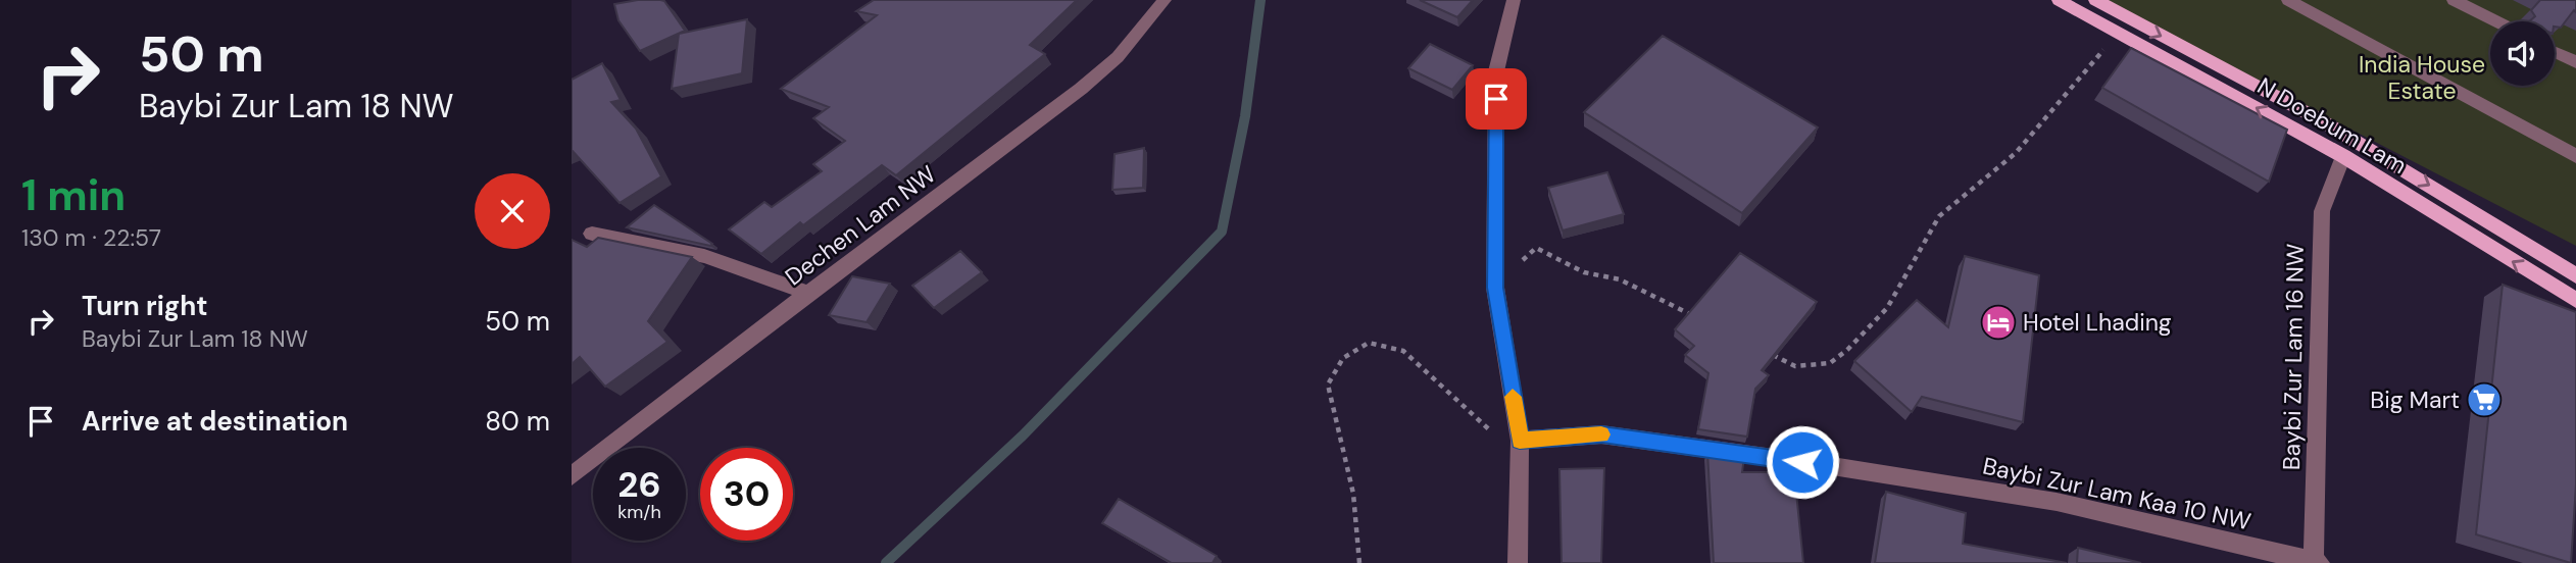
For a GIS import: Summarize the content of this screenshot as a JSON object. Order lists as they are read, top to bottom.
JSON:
{
  "streets": {
    "main road": ["N Doebum Lam"],
    "street": ["Dechen Lam NW", "Baybi Zur Lam 16 NW", "Baybi Zur Lam Kaa 10 NW"]
  },
  "crossings": [
    ["N Doebum Lam", "Baybi Zur Lam 16 NW"],
    ["Baybi Zur Lam 16 NW", "Baybi Zur Lam Kaa 10 NW"]
  ],
  "parks": ["India House Estate"],
  "places": {
    "hotel": ["Hotel Lhading"],
    "supermarket": ["Big Mart"]
  },
  "page": {
    "turn": ["50 m", "Baybi Zur Lam 18 NW"],
    "heading": ["1 min", "130 m · 22:57"],
    "list": [
      {
        "name": "Turn right",
        "note": "Baybi Zur Lam 18 NW",
        "value": "50 m"
      },
      {
        "name": "Arrive at destination",
        "value": "80 m"
      }
    ],
    "speed": "26 km/h",
    "limit": "30"
  }
}
